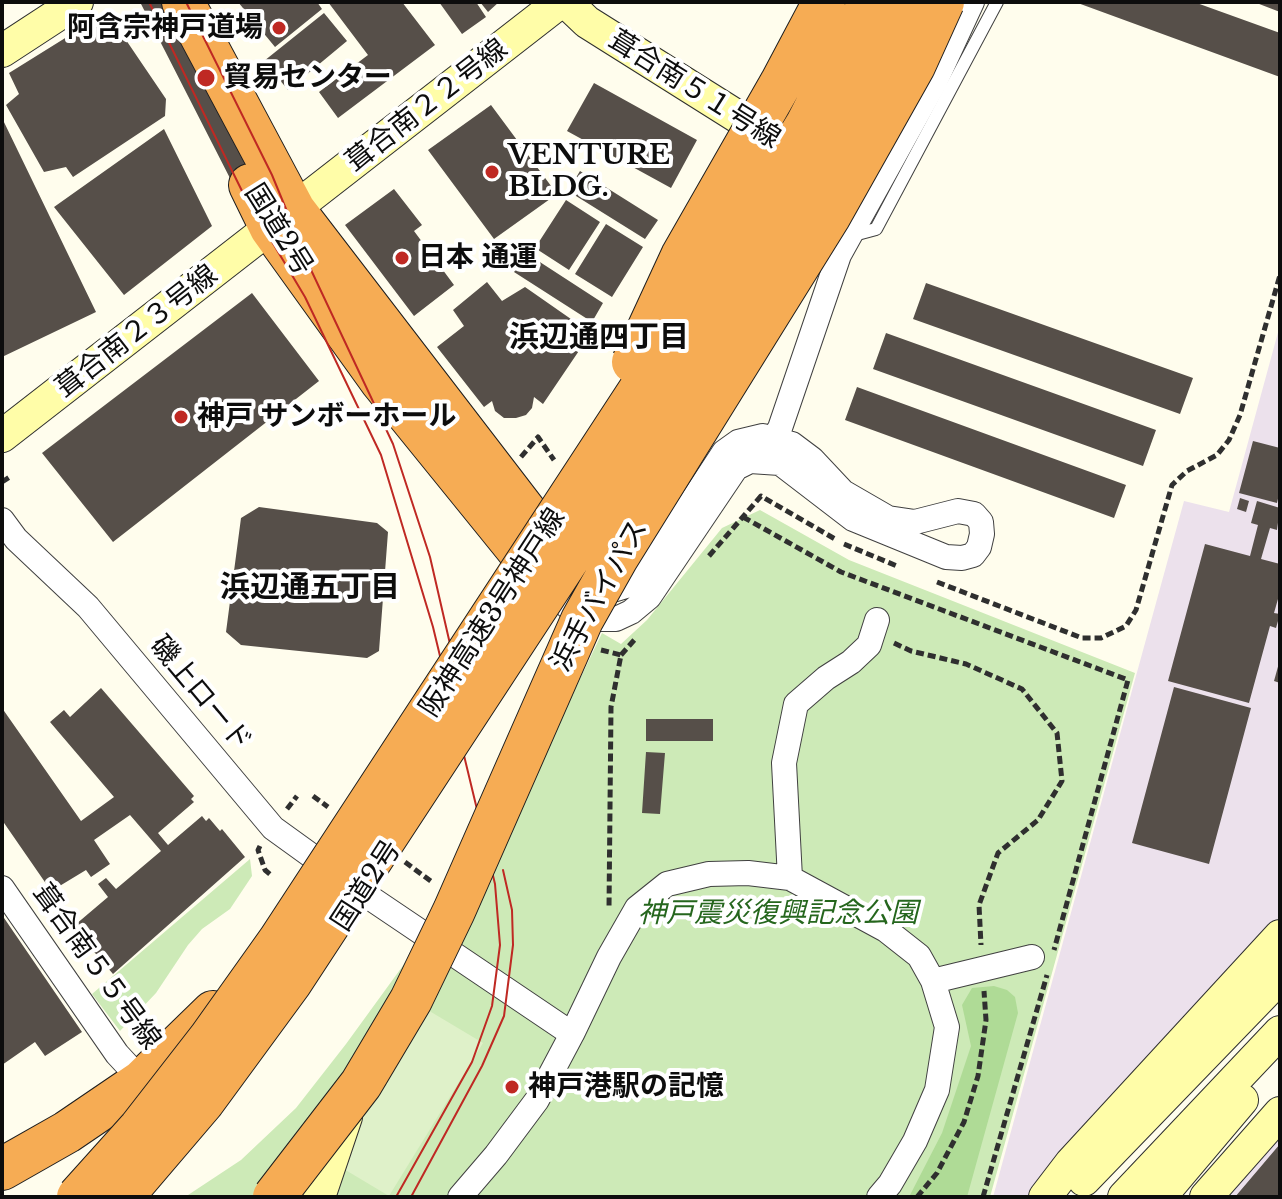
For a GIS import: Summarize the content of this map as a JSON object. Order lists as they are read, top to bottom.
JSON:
{
  "streets": {
    "highway": ["国道2号", "浜手バイパス", "阪神高速3号神戸線"],
    "street": [
      "葺合南５１号線",
      "葺合南２２号線",
      "葺合南２３号線",
      "磯上ロード",
      "葺合南５５号線"
    ]
  },
  "crossings": [
    ["葺合南２２号線", "国道2号"],
    ["葺合南２２号線", "葺合南２３号線"],
    ["国道2号", "葺合南２３号線"],
    ["国道2号", "阪神高速3号神戸線"],
    ["国道2号", "磯上ロード"],
    ["国道2号", "葺合南５５号線"]
  ],
  "districts": ["浜辺通四丁目", "浜辺通五丁目"],
  "parks": ["神戸震災復興記念公園"],
  "places": [
    "阿含宗神戸道場",
    "貿易センター",
    "VENTURE BLDG.",
    "日本 通運",
    "神戸 サンボーホール",
    "神戸港駅の記憶"
  ]
}
